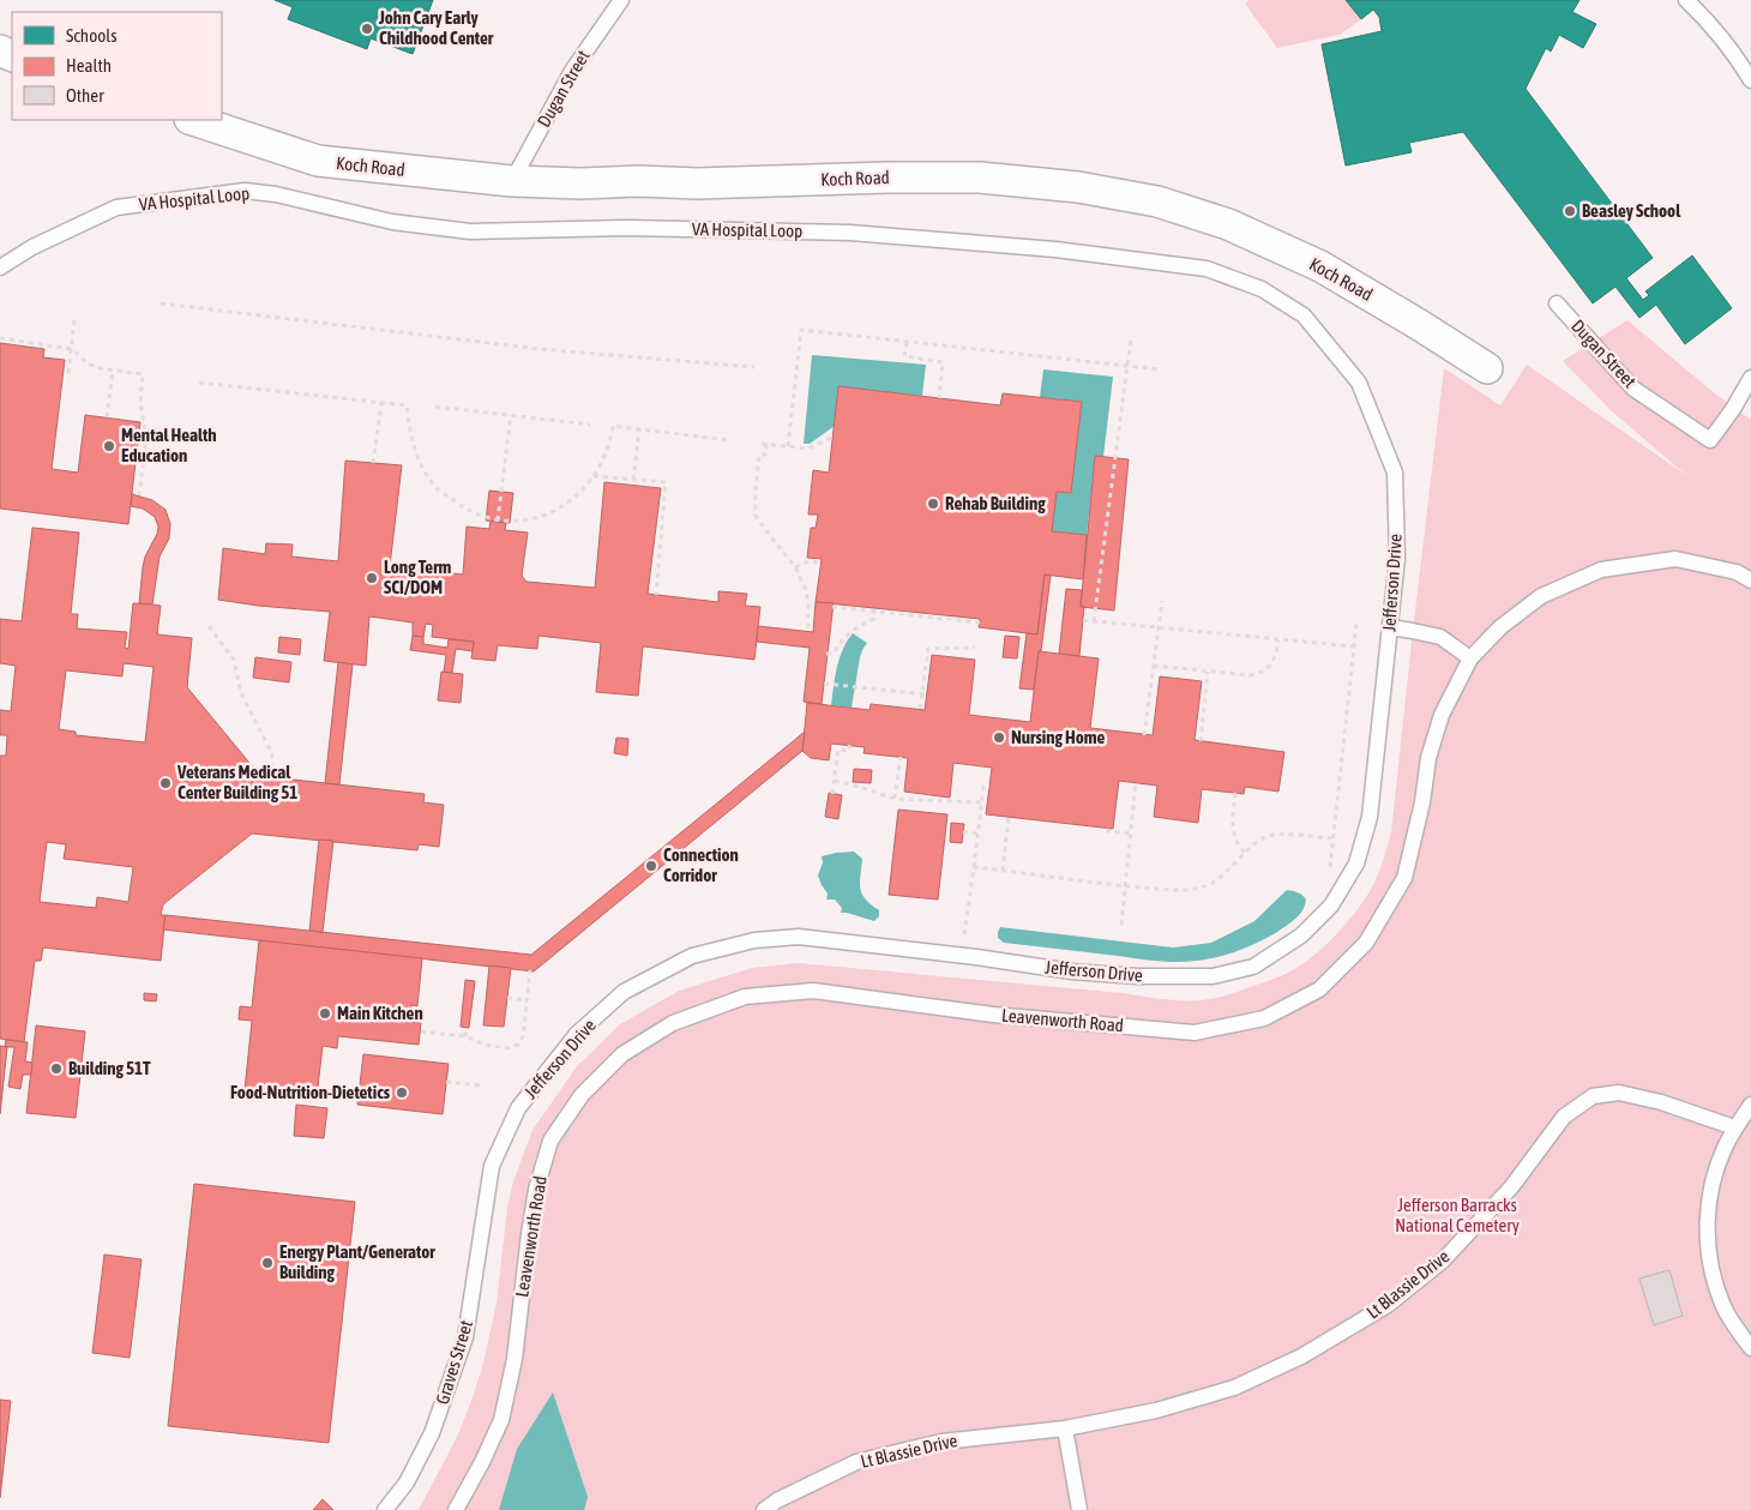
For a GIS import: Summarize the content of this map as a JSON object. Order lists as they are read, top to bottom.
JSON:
{
  "streets": {
    "street": ["Koch Road"],
    "lane": [
      "Dugan Street",
      "VA Hospital Loop",
      "Jefferson Drive",
      "Leavenworth Road",
      "Lt Blassie Drive",
      "Graves Street"
    ]
  },
  "crossings": [
    ["Dugan Street", "Koch Road"],
    ["VA Hospital Loop", "Jefferson Drive"],
    ["Jefferson Drive", "Graves Street"]
  ],
  "parks": ["Jefferson Barracks National Cemetery"],
  "places": [
    "John Cary Early Childhood Center",
    "Beasley School",
    "Mental Health Education",
    "Rehab Building",
    "Long Term SCI/DOM",
    "Nursing Home",
    "Veterans Medical Center Building 51",
    "Connection Corridor",
    "Main Kitchen",
    "Building 51T",
    "Food-Nutrition-Dietetics",
    "Energy Plant/Generator Building"
  ],
  "legend": ["Schools", "Health", "Other"]
}
